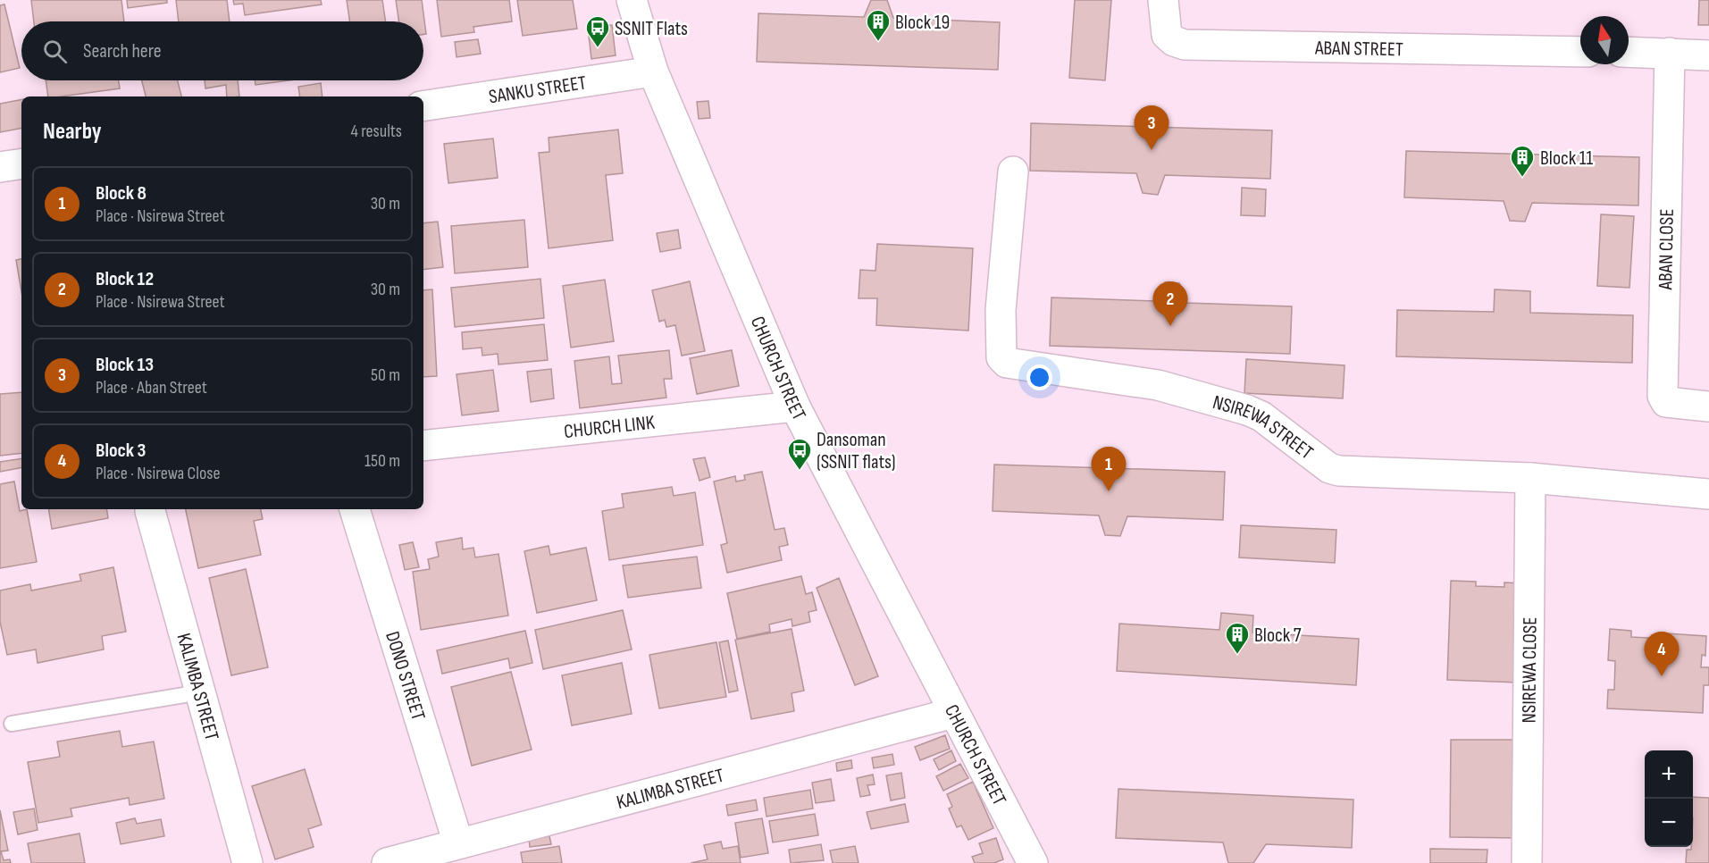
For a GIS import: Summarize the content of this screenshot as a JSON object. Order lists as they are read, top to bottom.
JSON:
{
  "streets": {
    "street": [
      "ABAN STREET",
      "SANKU STREET",
      "ABAN CLOSE",
      "CHURCH STREET",
      "CHURCH LINK",
      "NSIREWA STREET",
      "NSIREWA CLOSE",
      "DONO STREET",
      "KALIMBA STREET"
    ]
  },
  "crossings": [
    ["SANKU STREET", "CHURCH STREET"],
    ["CHURCH STREET", "CHURCH LINK"],
    ["CHURCH STREET", "KALIMBA STREET"],
    ["NSIREWA STREET", "NSIREWA CLOSE"],
    ["DONO STREET", "KALIMBA STREET"]
  ],
  "places": {
    "building": ["Block 19", "Block 11", "Block 7"],
    "bus stop": ["SSNIT Flats", "Dansoman (SSNIT flats)"]
  },
  "north": "top",
  "page": {
    "search": "Search here",
    "heading": ["Nearby", "4 results"],
    "pins": [
      "3",
      "2",
      "1",
      "4"
    ],
    "list": [
      {
        "mark": "1",
        "name": "Block 8",
        "note": "Place · Nsirewa Street",
        "value": "30 m"
      },
      {
        "mark": "2",
        "name": "Block 12",
        "note": "Place · Nsirewa Street",
        "value": "30 m"
      },
      {
        "mark": "3",
        "name": "Block 13",
        "note": "Place · Aban Street",
        "value": "50 m"
      },
      {
        "mark": "4",
        "name": "Block 3",
        "note": "Place · Nsirewa Close",
        "value": "150 m"
      }
    ],
    "map_buttons": ["+", "−"]
  }
}
